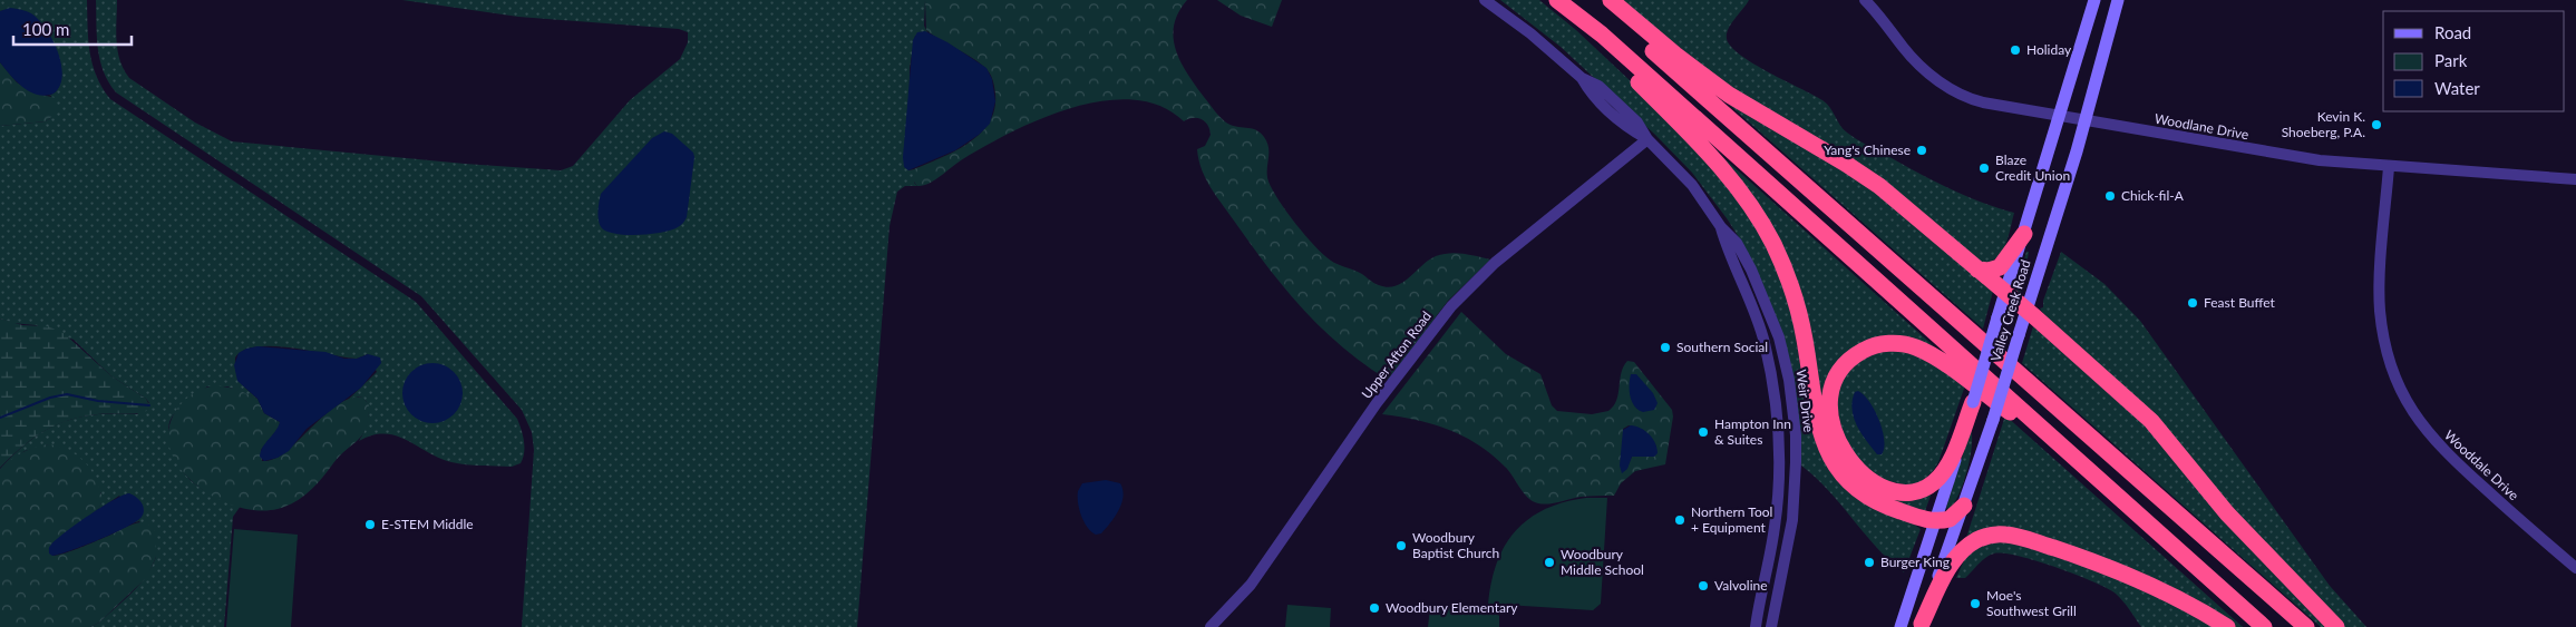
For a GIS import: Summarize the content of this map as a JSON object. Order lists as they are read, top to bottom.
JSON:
{
  "streets": {
    "main road": ["Valley Creek Road"],
    "street": [
      "Woodlane Drive",
      "Upper Afton Road",
      "Weir Drive",
      "Wooddale Drive"
    ]
  },
  "crossings": [
    ["Woodlane Drive", "Valley Creek Road"],
    ["Woodlane Drive", "Wooddale Drive"],
    ["Upper Afton Road", "Weir Drive"]
  ],
  "places": [
    "Holiday",
    "Kevin K. Shoeberg, P.A.",
    "Yang's Chinese",
    "Blaze Credit Union",
    "Chick-fil-A",
    "Feast Buffet",
    "Southern Social",
    "Hampton Inn & Suites",
    "Northern Tool + Equipment",
    "E-STEM Middle",
    "Woodbury Baptist Church",
    "Woodbury Middle School",
    "Burger King",
    "Valvoline",
    "Moe's Southwest Grill",
    "Woodbury Elementary"
  ],
  "legend": ["Road", "Park", "Water"],
  "scale_bar": "100 m"
}
